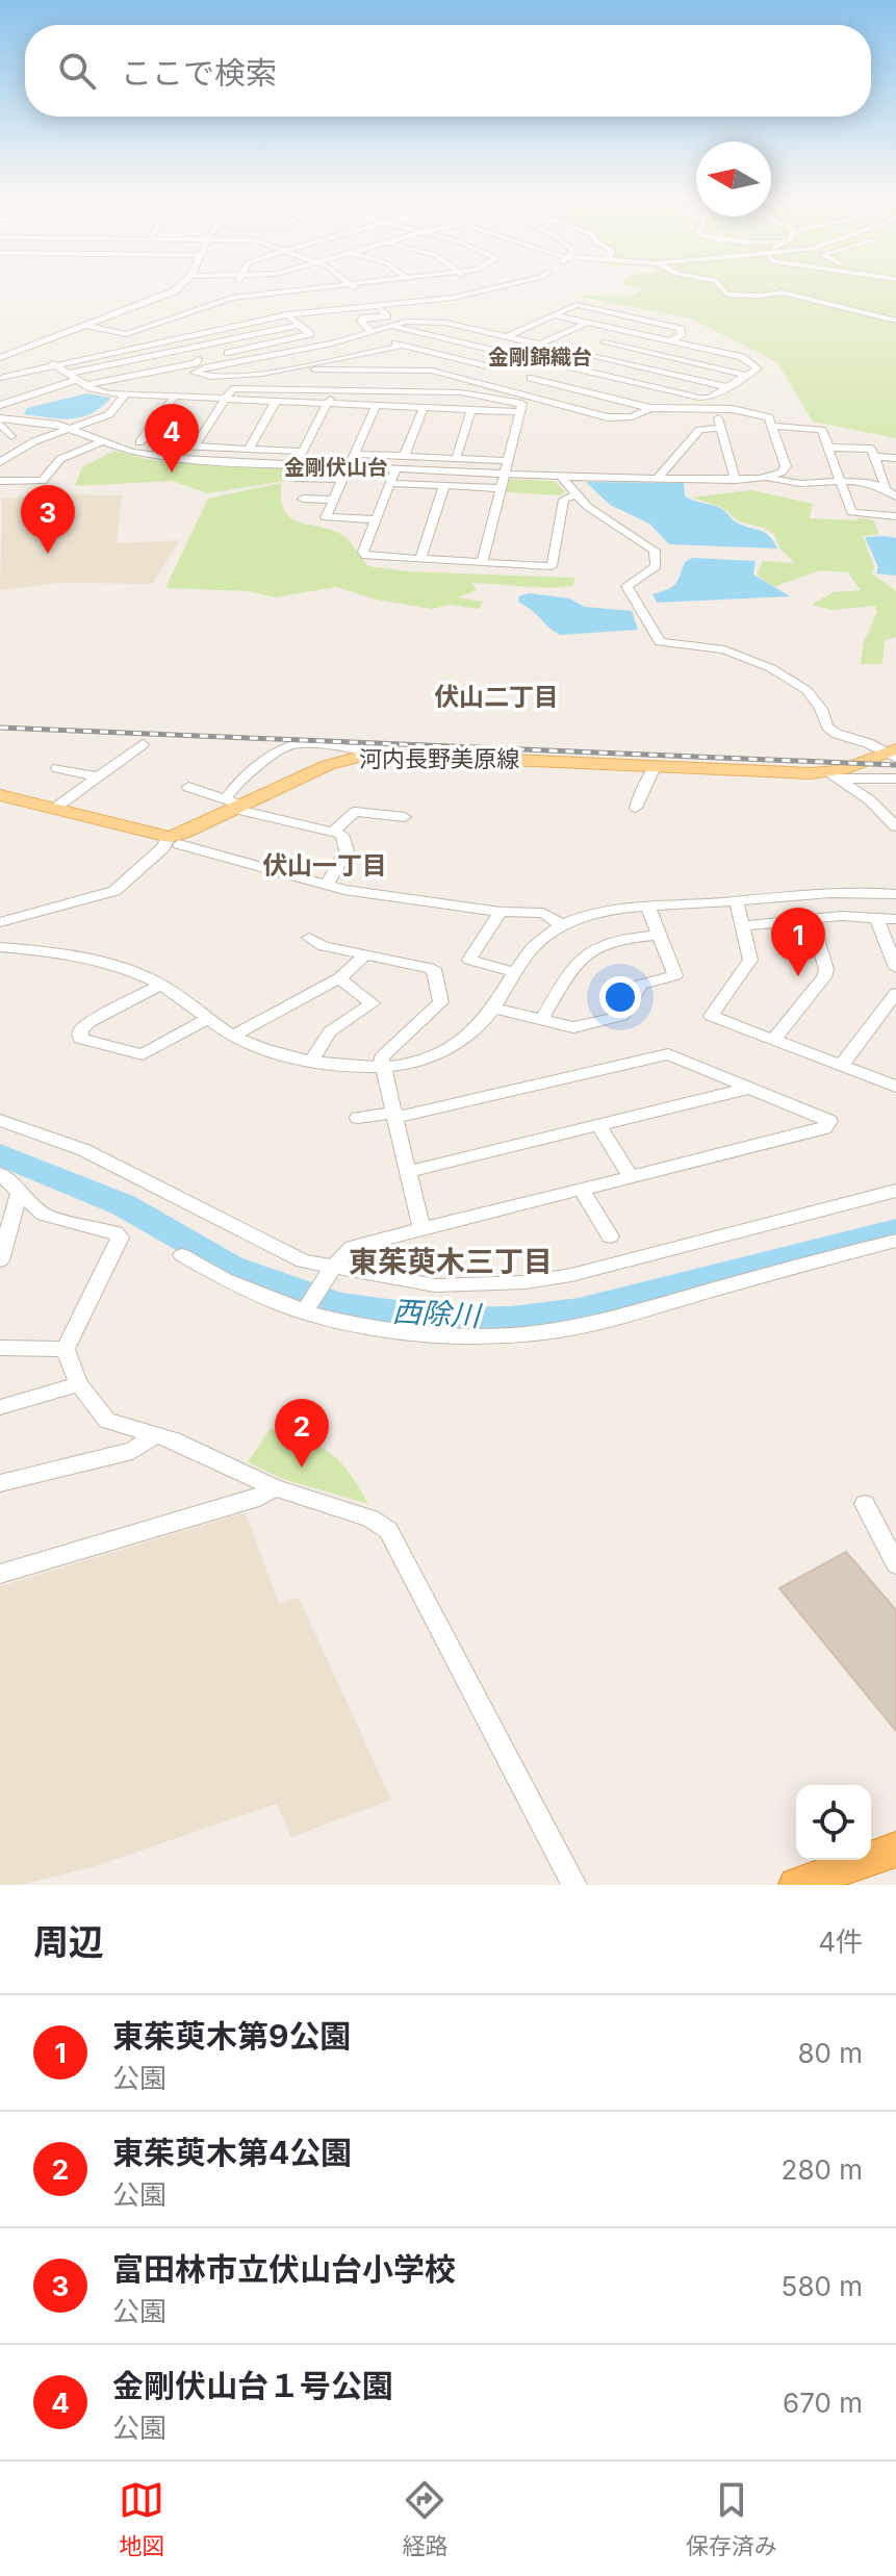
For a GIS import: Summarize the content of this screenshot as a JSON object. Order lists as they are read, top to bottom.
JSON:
{
  "streets": {
    "main road": ["河内長野美原線"]
  },
  "districts": [
    "金剛錦織台",
    "金剛伏山台",
    "伏山二丁目",
    "伏山一丁目",
    "東茱萸木三丁目"
  ],
  "water": ["西除川"],
  "north": "left",
  "page": {
    "search": "ここで検索",
    "pins": [
      "4",
      "3",
      "1",
      "2"
    ],
    "heading": ["周辺", "4件"],
    "list": [
      {
        "mark": "1",
        "name": "東茱萸木第9公園",
        "note": "公園",
        "value": "80 m"
      },
      {
        "mark": "2",
        "name": "東茱萸木第4公園",
        "note": "公園",
        "value": "280 m"
      },
      {
        "mark": "3",
        "name": "富田林市立伏山台小学校",
        "note": "公園",
        "value": "580 m"
      },
      {
        "mark": "4",
        "name": "金剛伏山台１号公園",
        "note": "公園",
        "value": "670 m"
      }
    ],
    "nav": ["地図", "経路", "保存済み"]
  }
}
